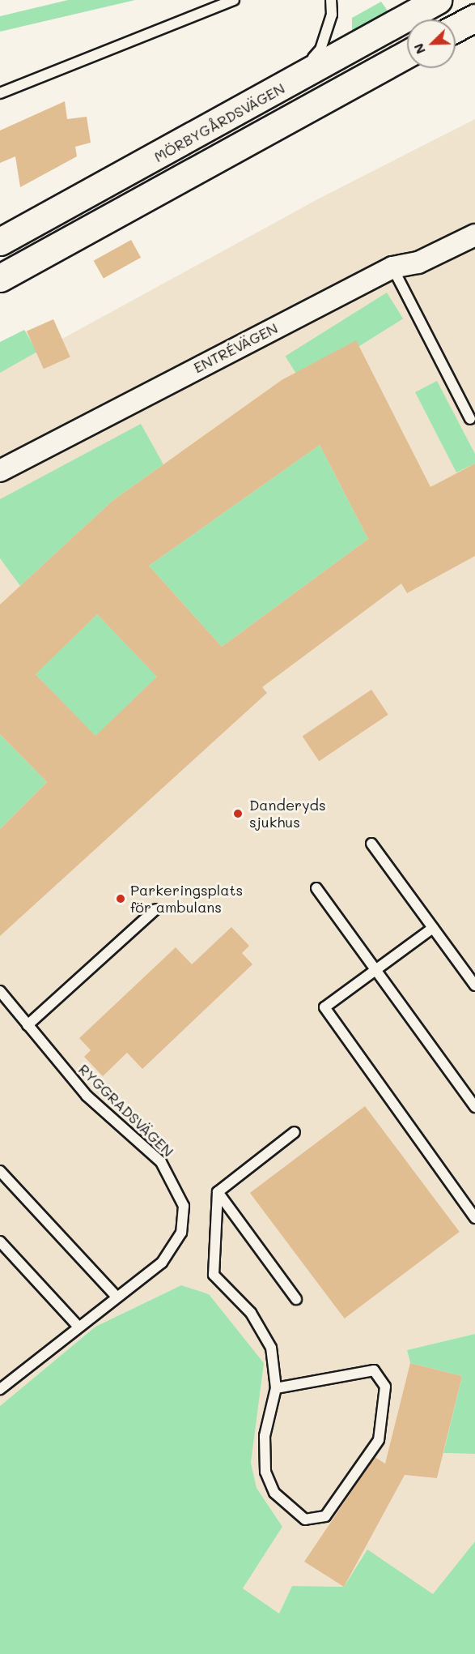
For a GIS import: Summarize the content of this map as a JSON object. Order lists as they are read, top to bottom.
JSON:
{
  "streets": {
    "street": ["MÖRBYGÅRDSVÄGEN", "ENTRÉVÄGEN"],
    "lane": ["RYGGRADSVÄGEN"]
  },
  "places": ["Danderyds sjukhus", "Parkeringsplats för ambulans"],
  "north": "bottom left"
}
